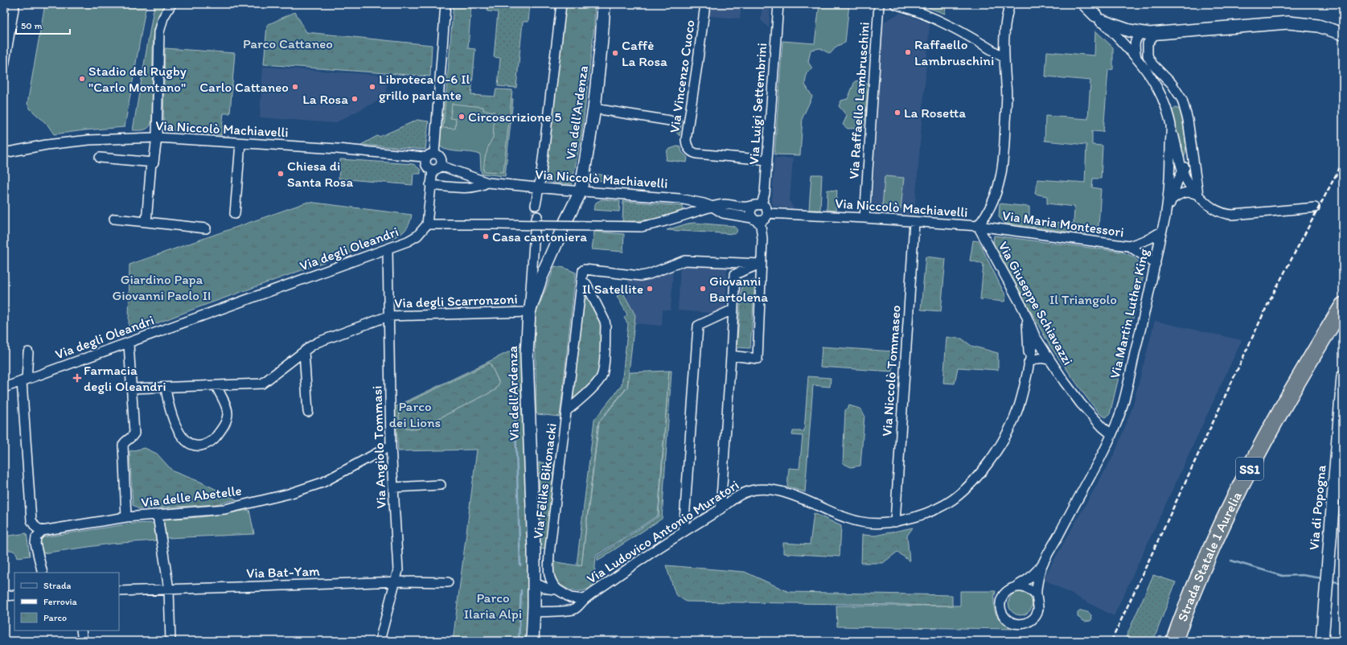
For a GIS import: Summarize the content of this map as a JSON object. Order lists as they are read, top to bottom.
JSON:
{
  "streets": {
    "highway": ["SS1", "Strada Statale 1 Aurelia"],
    "main road": ["Via dell'Ardenza", "Via di Popogna"],
    "street": [
      "Via Vincenzo Cuoco",
      "Via Raffaello Lambruschini",
      "Via Luigi Settembrini",
      "Via Niccolò Machiavelli",
      "Via Maria Montessori",
      "Via degli Oleandri",
      "Via degli Scarronzoni",
      "Via Giuseppe Schiavazzi",
      "Via Martin Luther King",
      "Via Niccolò Tommaseo",
      "Via Angiolo Tommasi",
      "Via Feliks Bikonacki",
      "Via delle Abetelle",
      "Via Ludovico Antonio Muratori",
      "Via Bat-Yam"
    ]
  },
  "crossings": [
    ["Via Vincenzo Cuoco", "Via Luigi Settembrini"],
    ["Via Raffaello Lambruschini", "Via Niccolò Machiavelli"],
    ["Via Luigi Settembrini", "Via Niccolò Machiavelli"],
    ["Via dell'Ardenza", "Via Niccolò Machiavelli"],
    ["Via dell'Ardenza", "Via degli Scarronzoni"],
    ["Via dell'Ardenza", "Via Feliks Bikonacki"],
    ["Via dell'Ardenza", "Via Ludovico Antonio Muratori"],
    ["Via Niccolò Machiavelli", "Via Maria Montessori"],
    ["Via Niccolò Machiavelli", "Via Giuseppe Schiavazzi"],
    ["Via Niccolò Machiavelli", "Via Niccolò Tommaseo"],
    ["Via Maria Montessori", "Via Giuseppe Schiavazzi"],
    ["Via Maria Montessori", "Via Martin Luther King"],
    ["Via degli Oleandri", "Via Angiolo Tommasi"],
    ["Via degli Scarronzoni", "Via Angiolo Tommasi"],
    ["Via Giuseppe Schiavazzi", "Via Martin Luther King"],
    ["Via Giuseppe Schiavazzi", "Via Ludovico Antonio Muratori"],
    ["Via Niccolò Tommaseo", "Via Ludovico Antonio Muratori"],
    ["Via Angiolo Tommasi", "Via delle Abetelle"],
    ["Via Angiolo Tommasi", "Via Bat-Yam"],
    ["Via Feliks Bikonacki", "Via Ludovico Antonio Muratori"]
  ],
  "parks": [
    "Parco Cattaneo",
    "Giardino Papa Giovanni Paolo II",
    "Il Triangolo",
    "Parco dei Lions",
    "Parco Ilaria Alpi"
  ],
  "places": {
    "other": [
      "Raffaello Lambruschini",
      "Caffè La Rosa",
      "Stadio del Rugby \"Carlo Montano\"",
      "Carlo Cattaneo",
      "Libroteca 0-6 Il grillo parlante",
      "La Rosa",
      "La Rosetta",
      "Circoscrizione 5",
      "Chiesa di Santa Rosa",
      "Casa cantoniera",
      "Il Satellite",
      "Giovanni Bartolena"
    ],
    "health": ["Farmacia degli Oleandri"]
  },
  "legend": ["Strada", "Ferrovia", "Parco"],
  "scale_bar": "50 m"
}
